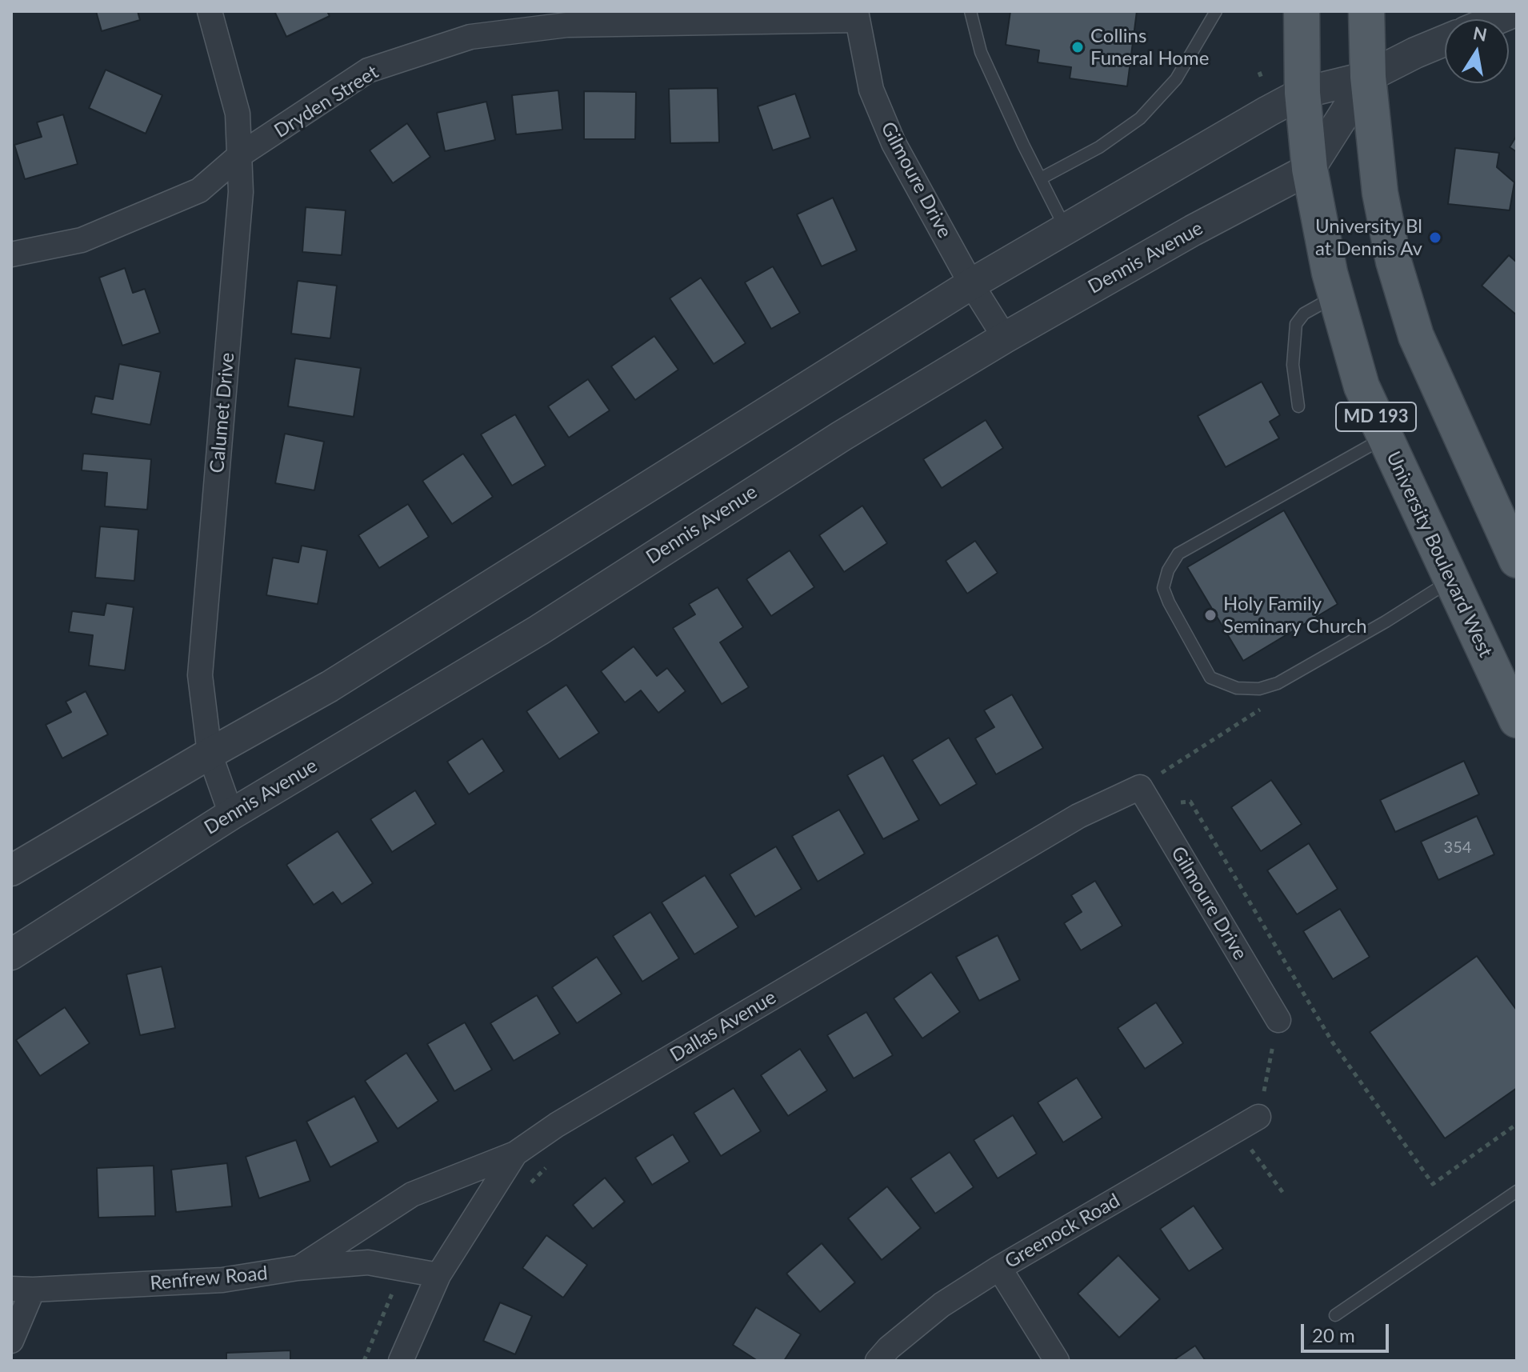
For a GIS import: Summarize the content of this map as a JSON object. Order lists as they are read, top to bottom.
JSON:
{
  "streets": {
    "main road": ["MD 193", "University Boulevard West"],
    "street": [
      "Dryden Street",
      "Gilmoure Drive",
      "Dennis Avenue",
      "Calumet Drive",
      "Dallas Avenue",
      "Greenock Road",
      "Renfrew Road"
    ]
  },
  "crossings": [
    ["Dryden Street", "Gilmoure Drive"],
    ["Dryden Street", "Calumet Drive"],
    ["Gilmoure Drive", "Dennis Avenue"],
    ["Gilmoure Drive", "Dallas Avenue"],
    ["Dennis Avenue", "Calumet Drive"],
    ["Dennis Avenue", "MD 193"],
    ["Dennis Avenue", "University Boulevard West"],
    ["Dallas Avenue", "Renfrew Road"]
  ],
  "places": ["Collins Funeral Home", "University Bl at Dennis Av", "Holy Family Seminary Church"],
  "house_numbers": ["354"],
  "scale_bar": "20 m",
  "north": "top"
}
